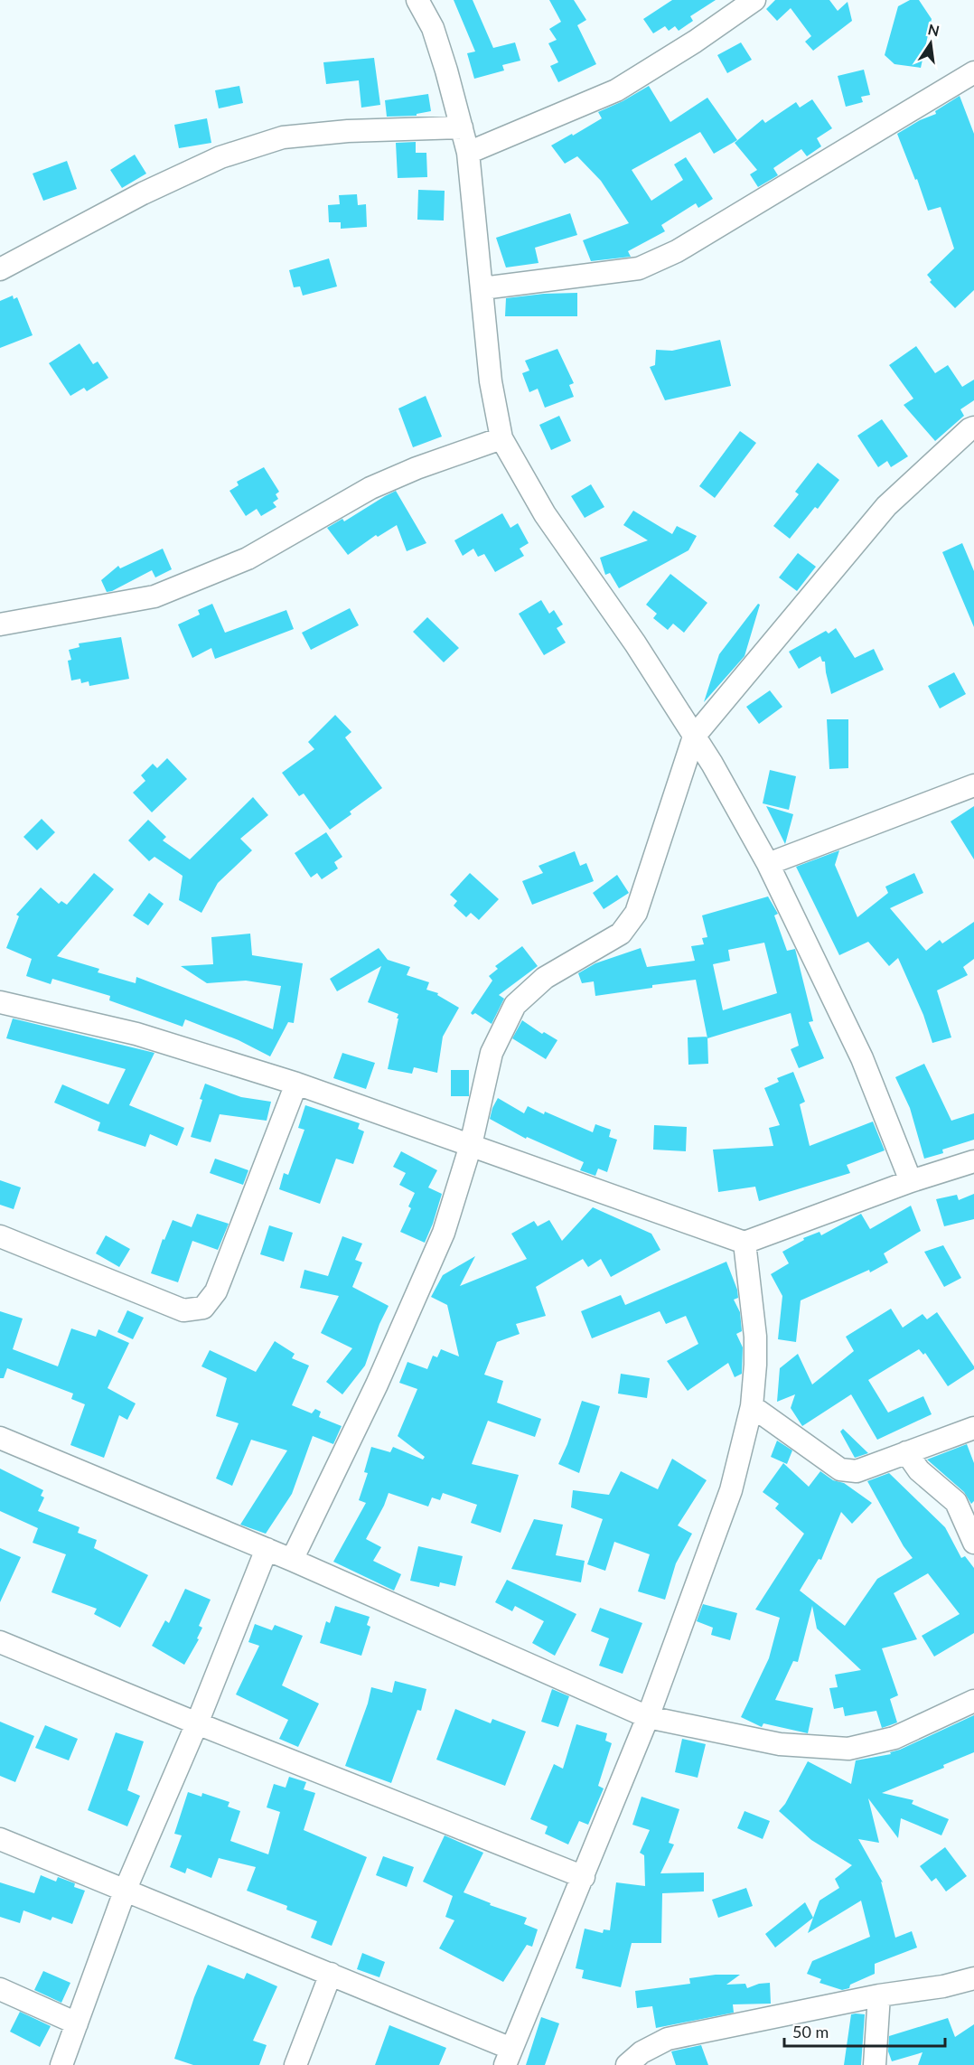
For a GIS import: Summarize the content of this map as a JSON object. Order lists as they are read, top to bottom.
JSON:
{
  "scale_bar": "50 m",
  "north": "top"
}
